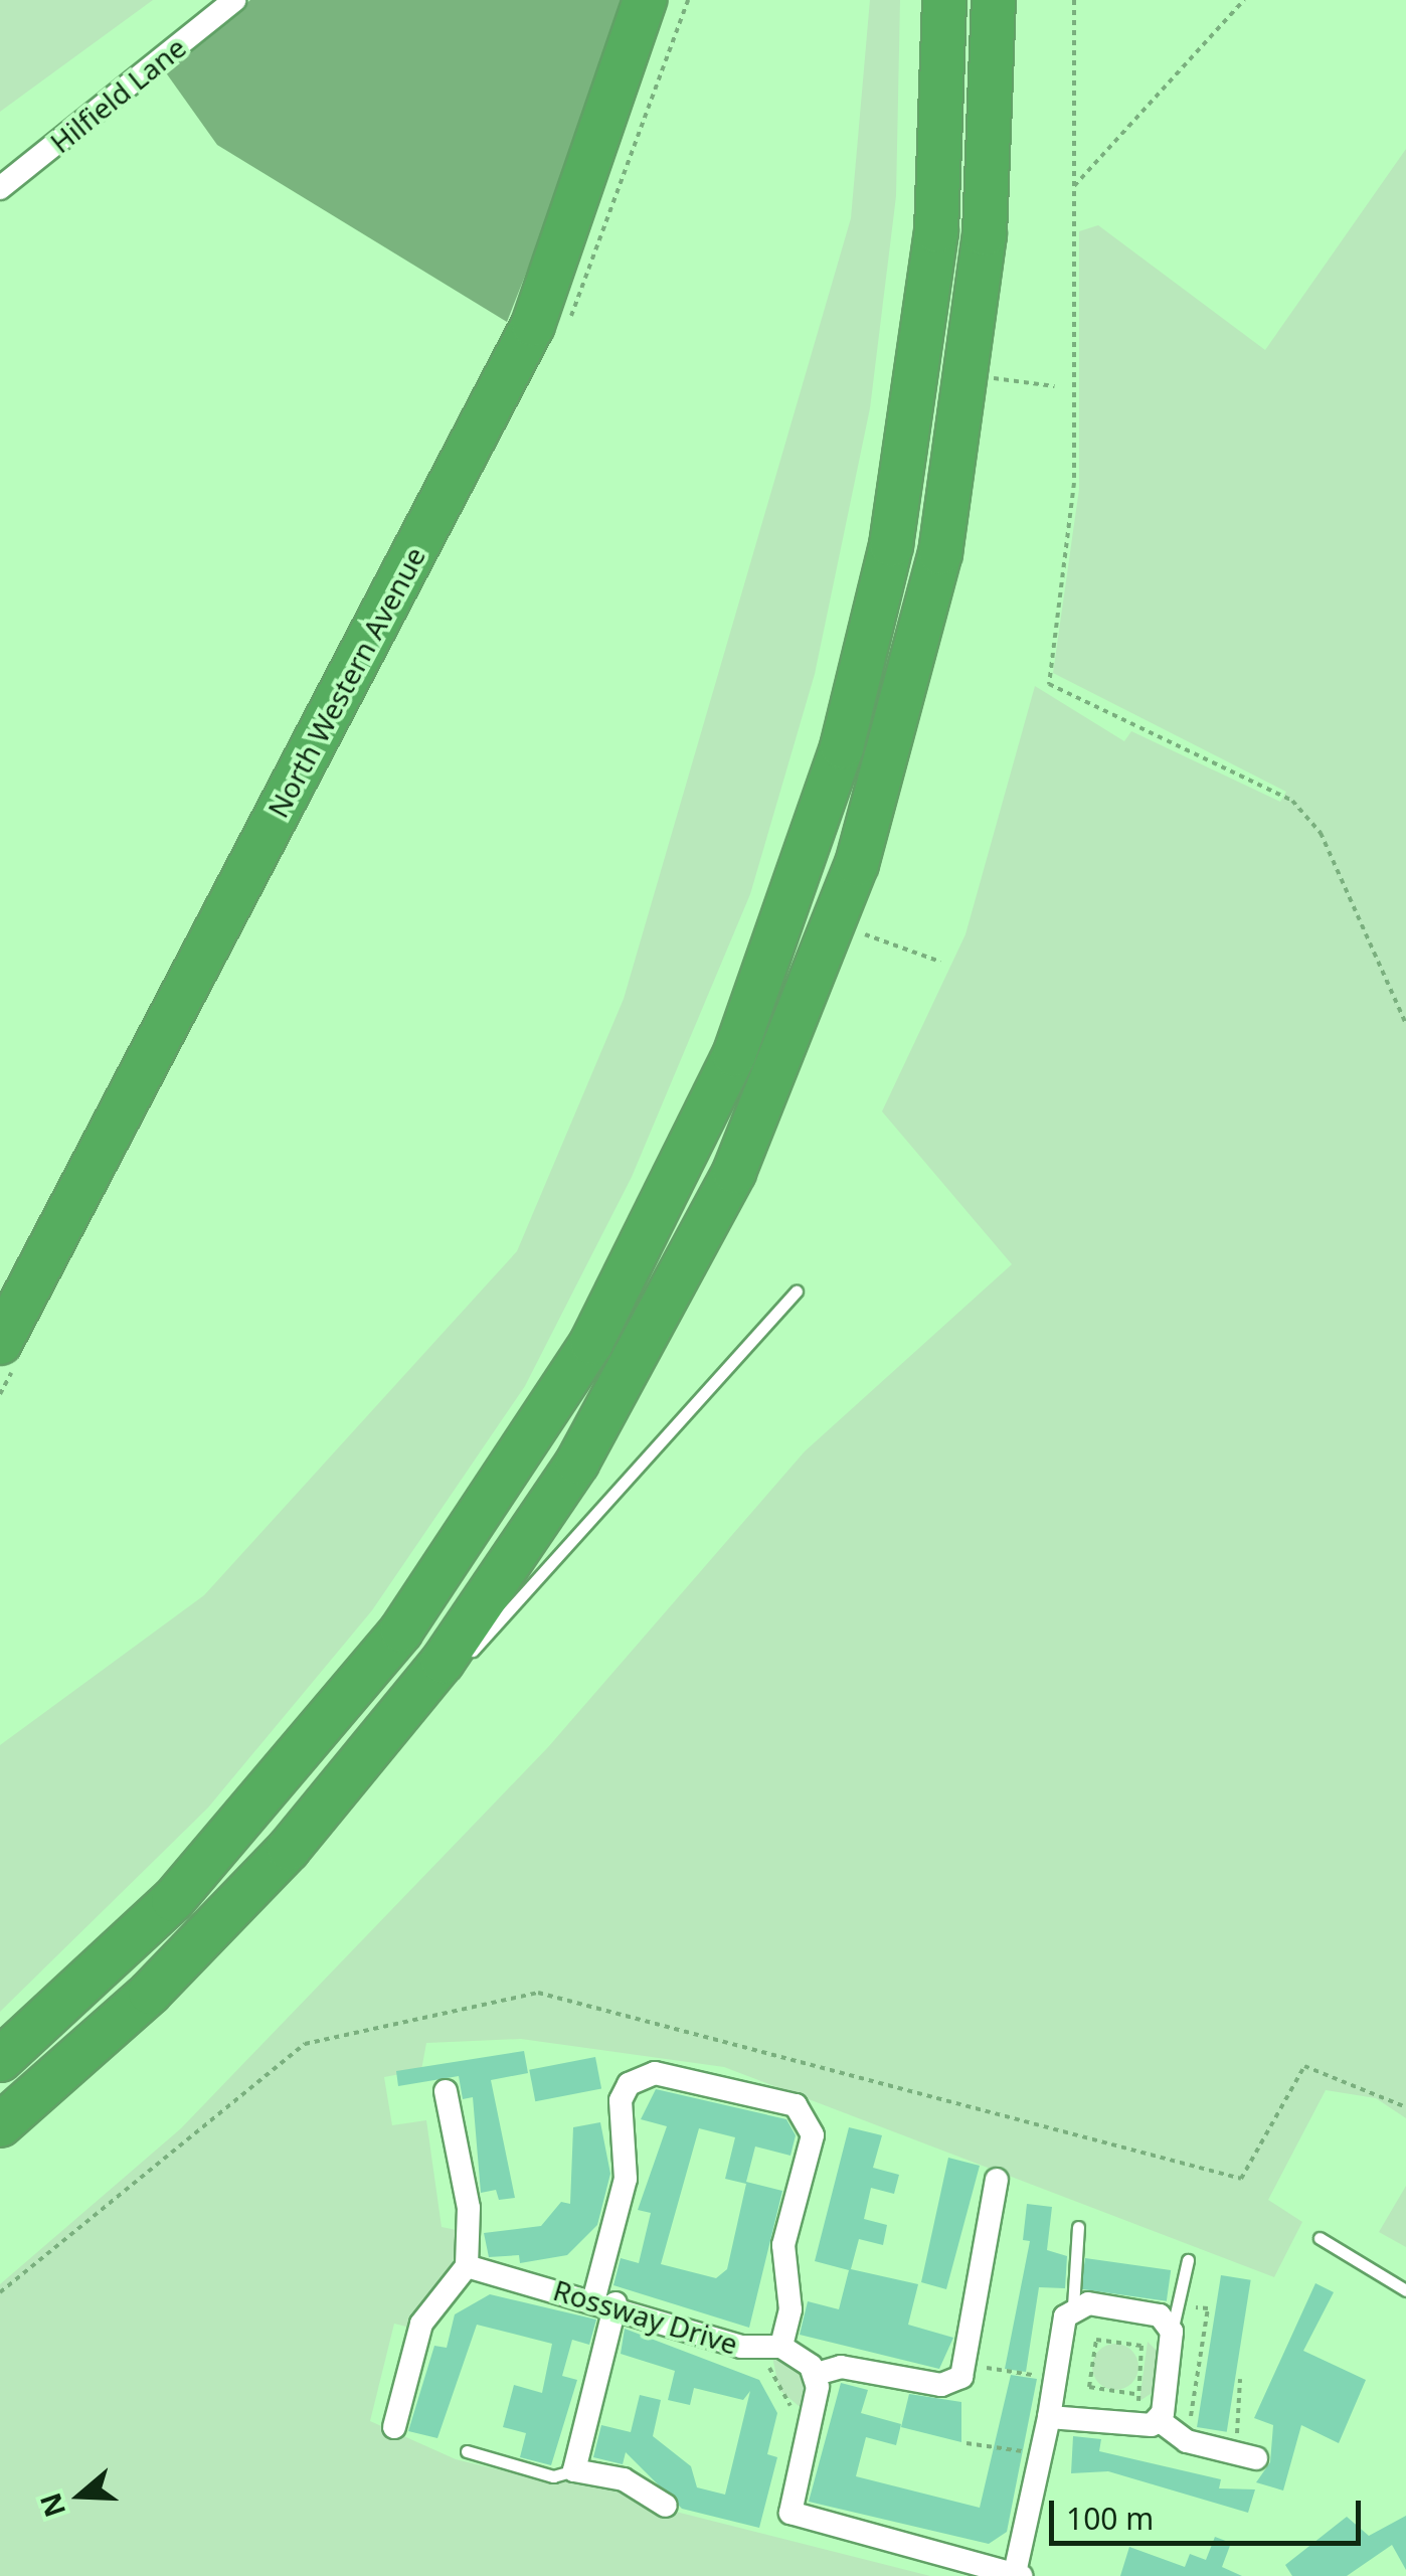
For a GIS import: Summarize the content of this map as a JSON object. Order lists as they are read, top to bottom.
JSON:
{
  "streets": {
    "highway": ["North Western Avenue"],
    "street": ["Hilfield Lane", "Rossway Drive"]
  },
  "scale_bar": "100 m",
  "north": "left"
}
